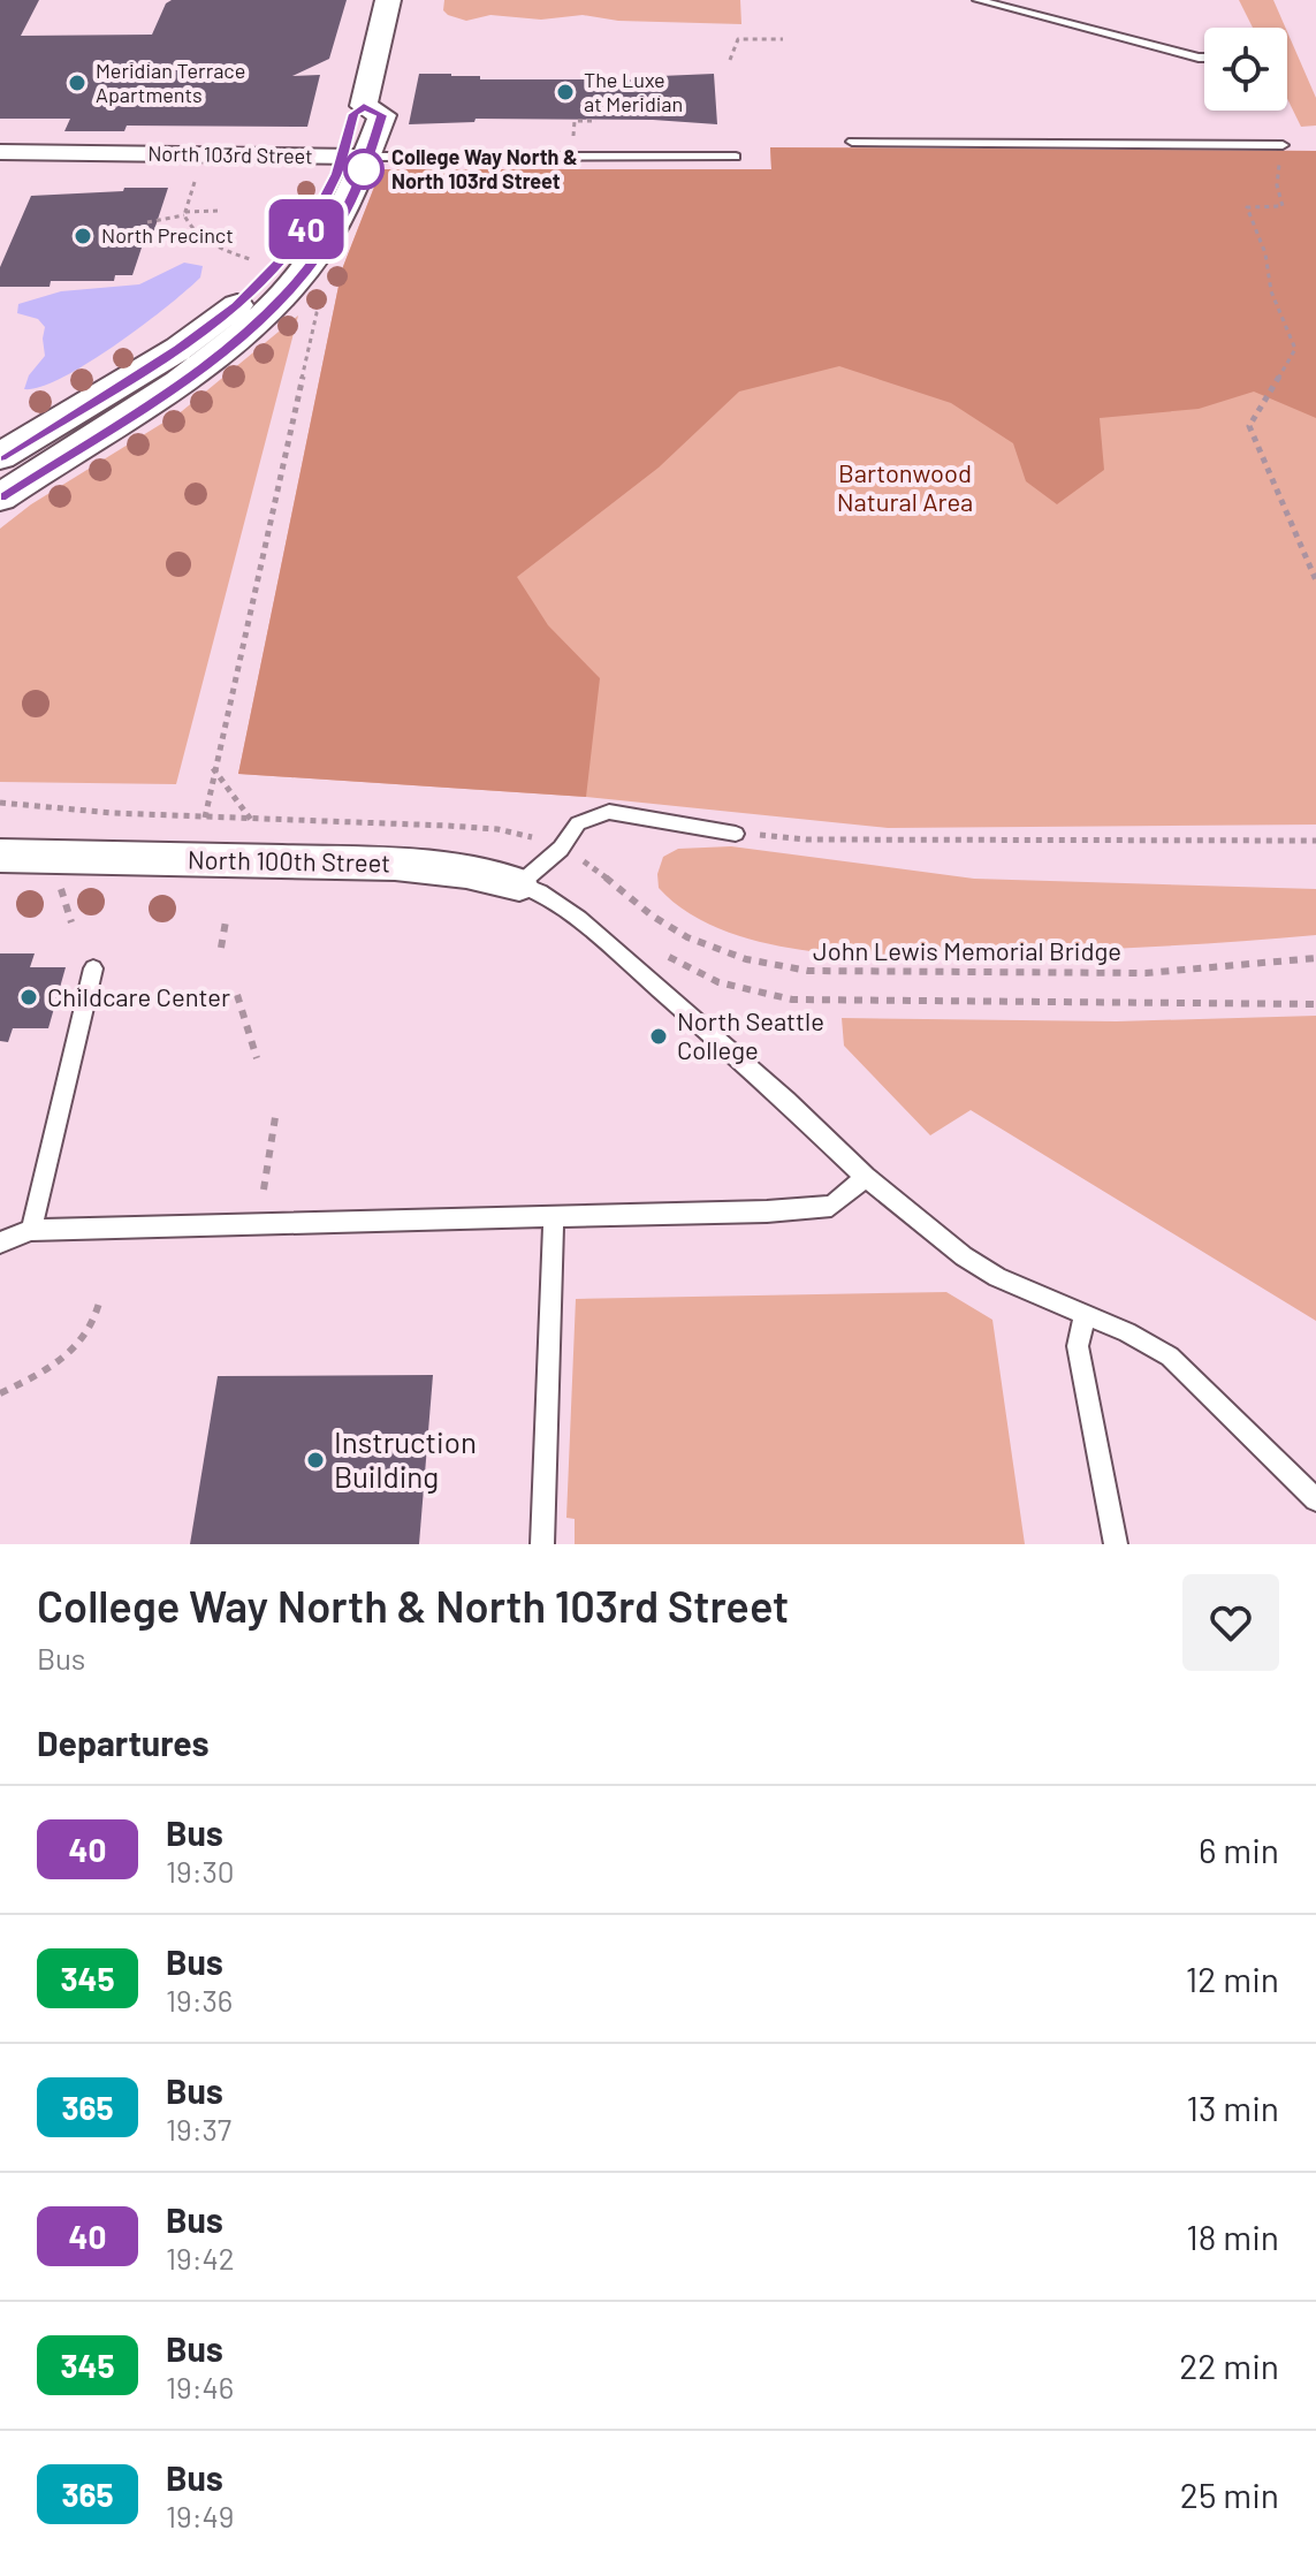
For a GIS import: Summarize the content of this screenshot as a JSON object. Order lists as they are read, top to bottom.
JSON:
{
  "streets": {
    "street": ["North 103rd Street", "North 100th Street"],
    "path": ["John Lewis Memorial Bridge"]
  },
  "parks": ["Bartonwood Natural Area"],
  "places": [
    "Meridian Terrace Apartments",
    "The Luxe at Meridian",
    "College Way North & North 103rd Street",
    "North Precinct",
    "Childcare Center",
    "North Seattle College",
    "Instruction Building"
  ],
  "lines": ["bus line 40"],
  "page": {
    "on_map": "40",
    "heading": [
      ["College Way North & North 103rd Street", "Bus"],
      "Departures"
    ],
    "list": [
      {
        "mark": "40",
        "name": "Bus",
        "note": "19:30",
        "value": "6 min"
      },
      {
        "mark": "345",
        "name": "Bus",
        "note": "19:36",
        "value": "12 min"
      },
      {
        "mark": "365",
        "name": "Bus",
        "note": "19:37",
        "value": "13 min"
      },
      {
        "mark": "40",
        "name": "Bus",
        "note": "19:42",
        "value": "18 min"
      },
      {
        "mark": "345",
        "name": "Bus",
        "note": "19:46",
        "value": "22 min"
      },
      {
        "mark": "365",
        "name": "Bus",
        "note": "19:49",
        "value": "25 min"
      }
    ]
  }
}
